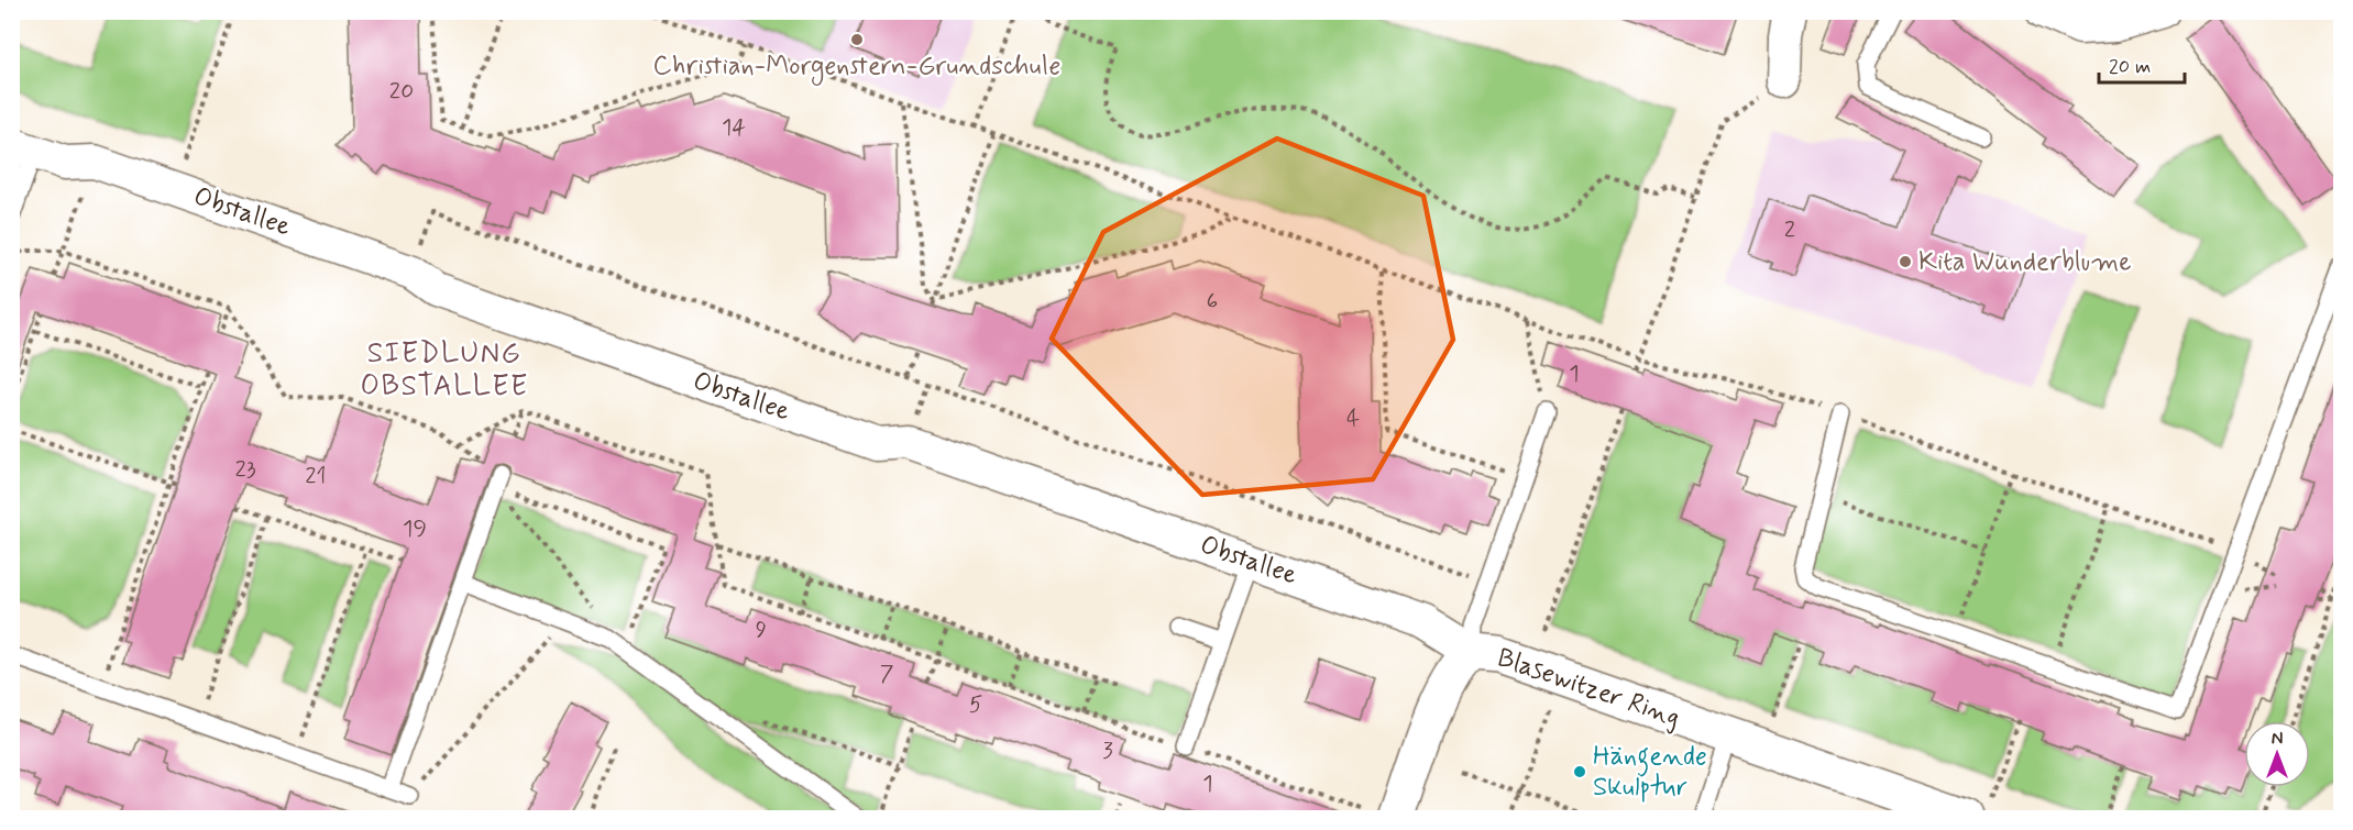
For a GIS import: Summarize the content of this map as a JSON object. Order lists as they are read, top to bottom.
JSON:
{
  "streets": {
    "street": ["Obstallee", "Blasewitzer Ring"]
  },
  "crossings": [
    ["Obstallee", "Blasewitzer Ring"]
  ],
  "districts": ["SIEDLUNG OBSTALLEE"],
  "places": ["Christian-Morgenstern-Grundschule", "Kita Wunderblume", "Hängende Skulptur"],
  "house_numbers": [
    "20",
    "14",
    "2",
    "6",
    "1",
    "4",
    "23",
    "21",
    "19",
    "9",
    "7",
    "5",
    "3",
    "1"
  ],
  "scale_bar": "20 m",
  "north": "top"
}
